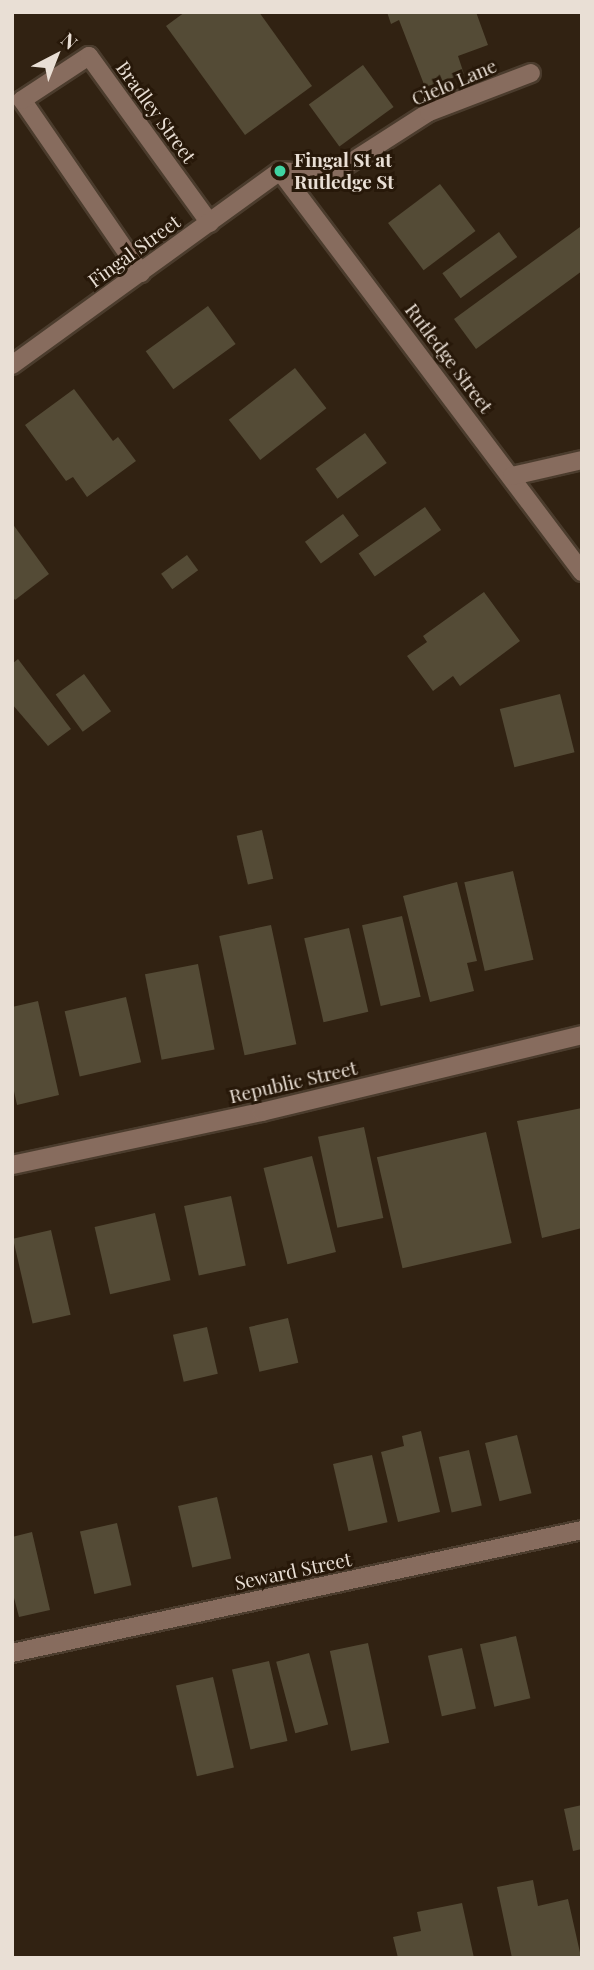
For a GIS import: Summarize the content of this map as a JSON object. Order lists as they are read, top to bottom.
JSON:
{
  "streets": {
    "street": [
      "Cielo Lane",
      "Bradley Street",
      "Fingal Street",
      "Rutledge Street",
      "Republic Street",
      "Seward Street"
    ]
  },
  "crossings": [
    ["Cielo Lane", "Fingal Street"],
    ["Cielo Lane", "Rutledge Street"],
    ["Bradley Street", "Fingal Street"],
    ["Fingal Street", "Rutledge Street"]
  ],
  "places": ["Fingal St at Rutledge St"],
  "north": "top right"
}
